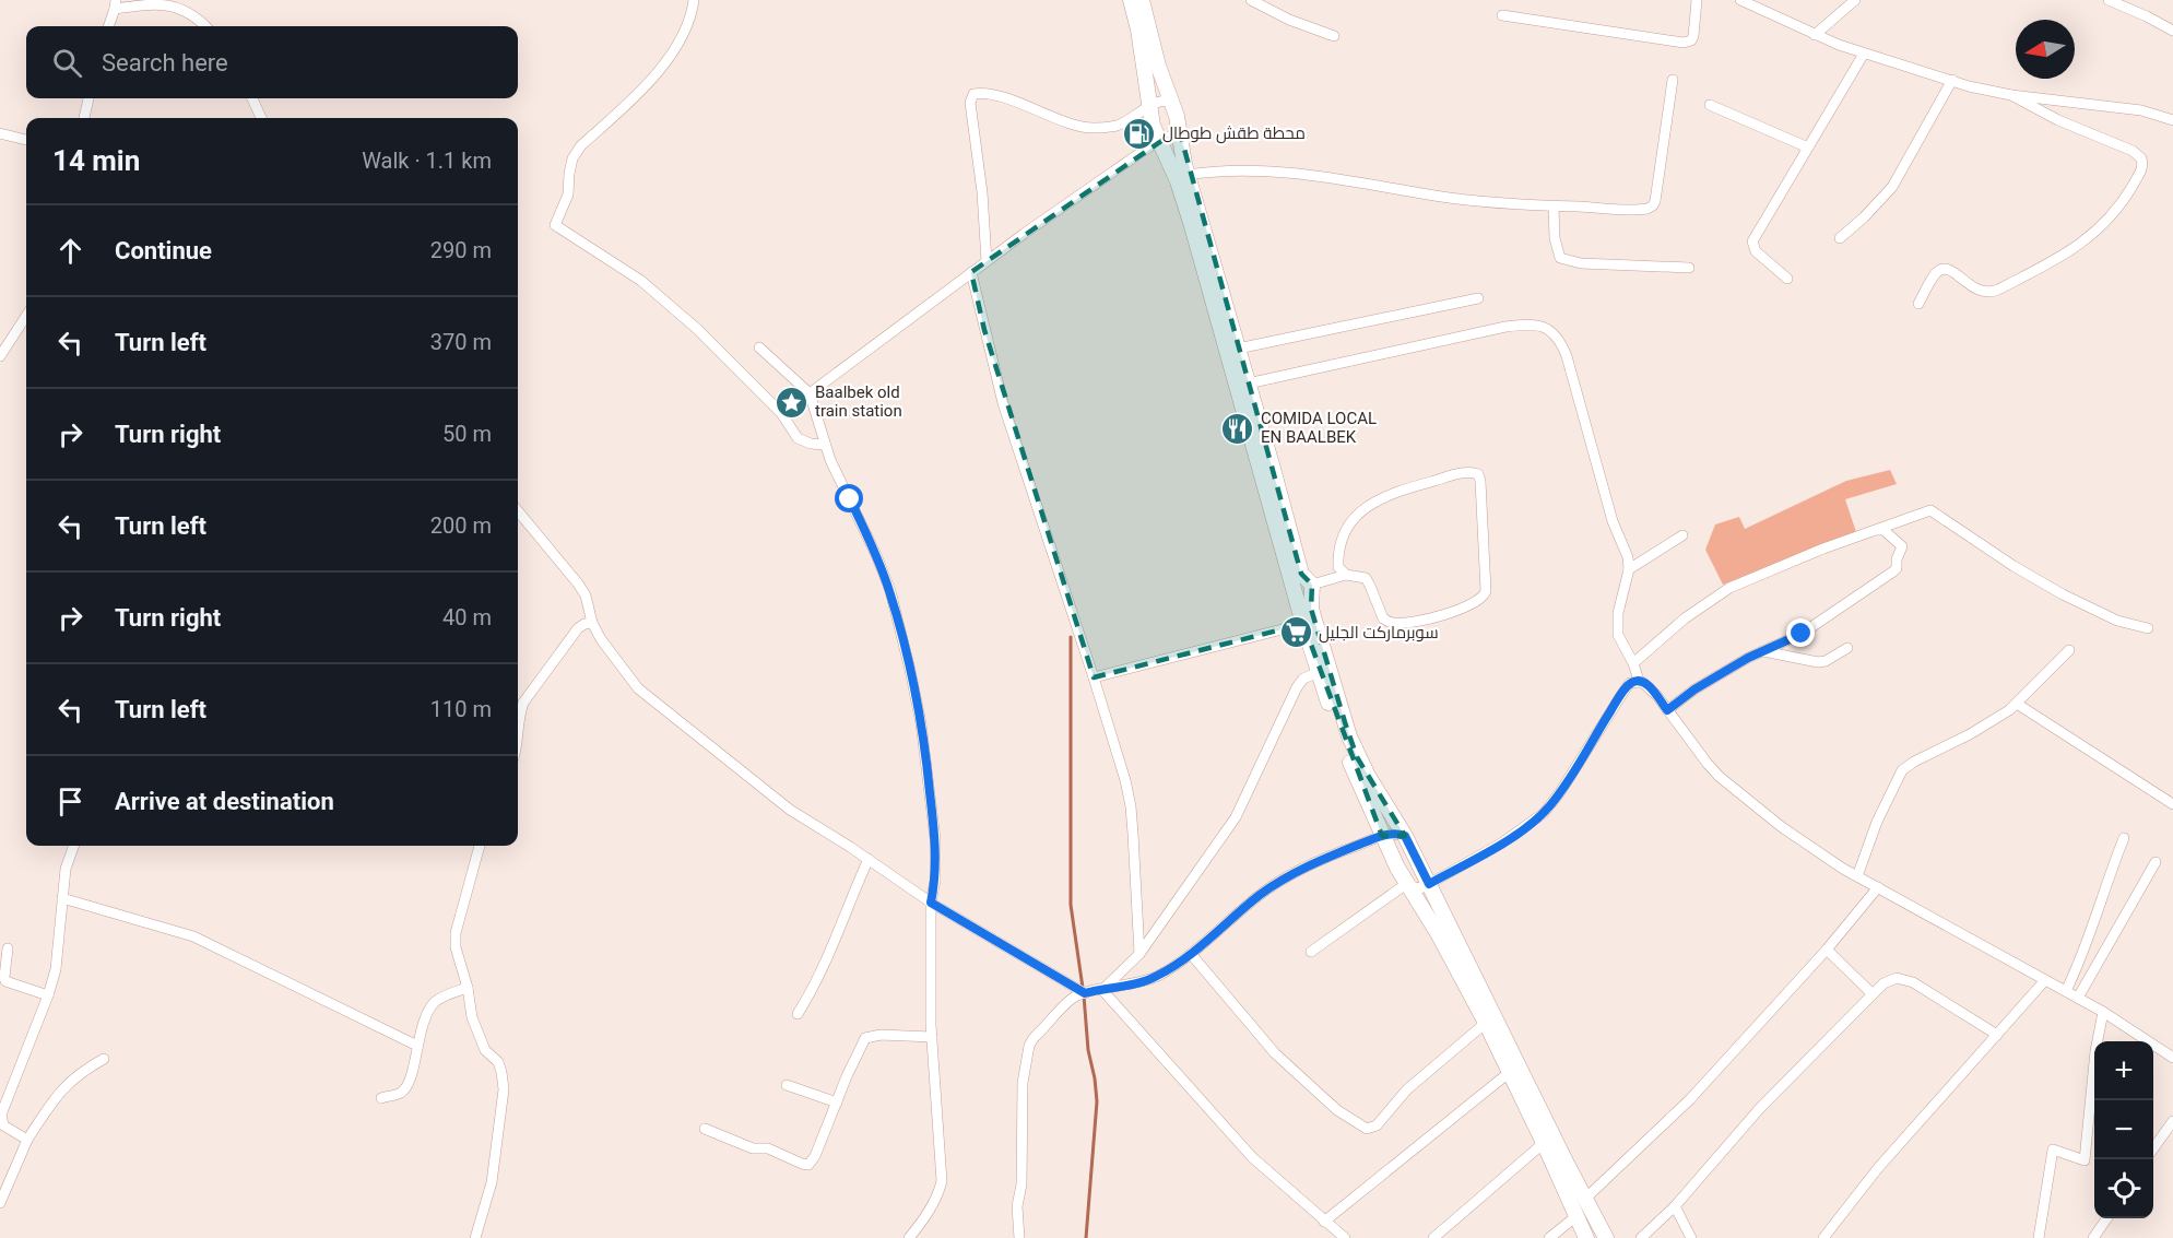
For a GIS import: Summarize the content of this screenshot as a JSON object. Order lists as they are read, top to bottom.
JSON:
{
  "places": {
    "fuel station": ["محطة طقش طوطال"],
    "place": ["Baalbek old train station"],
    "restaurant": ["COMIDA LOCAL EN BAALBEK"],
    "supermarket": ["سوبرماركت الجليل"]
  },
  "north": "left",
  "page": {
    "search": "Search here",
    "heading": ["14 min", "Walk · 1.1 km"],
    "list": [
      ["Continue", "290 m"],
      ["Turn left", "370 m"],
      ["Turn right", "50 m"],
      ["Turn left", "200 m"],
      ["Turn right", "40 m"],
      ["Turn left", "110 m"],
      "Arrive at destination"
    ],
    "map_buttons": ["+", "−"]
  }
}
